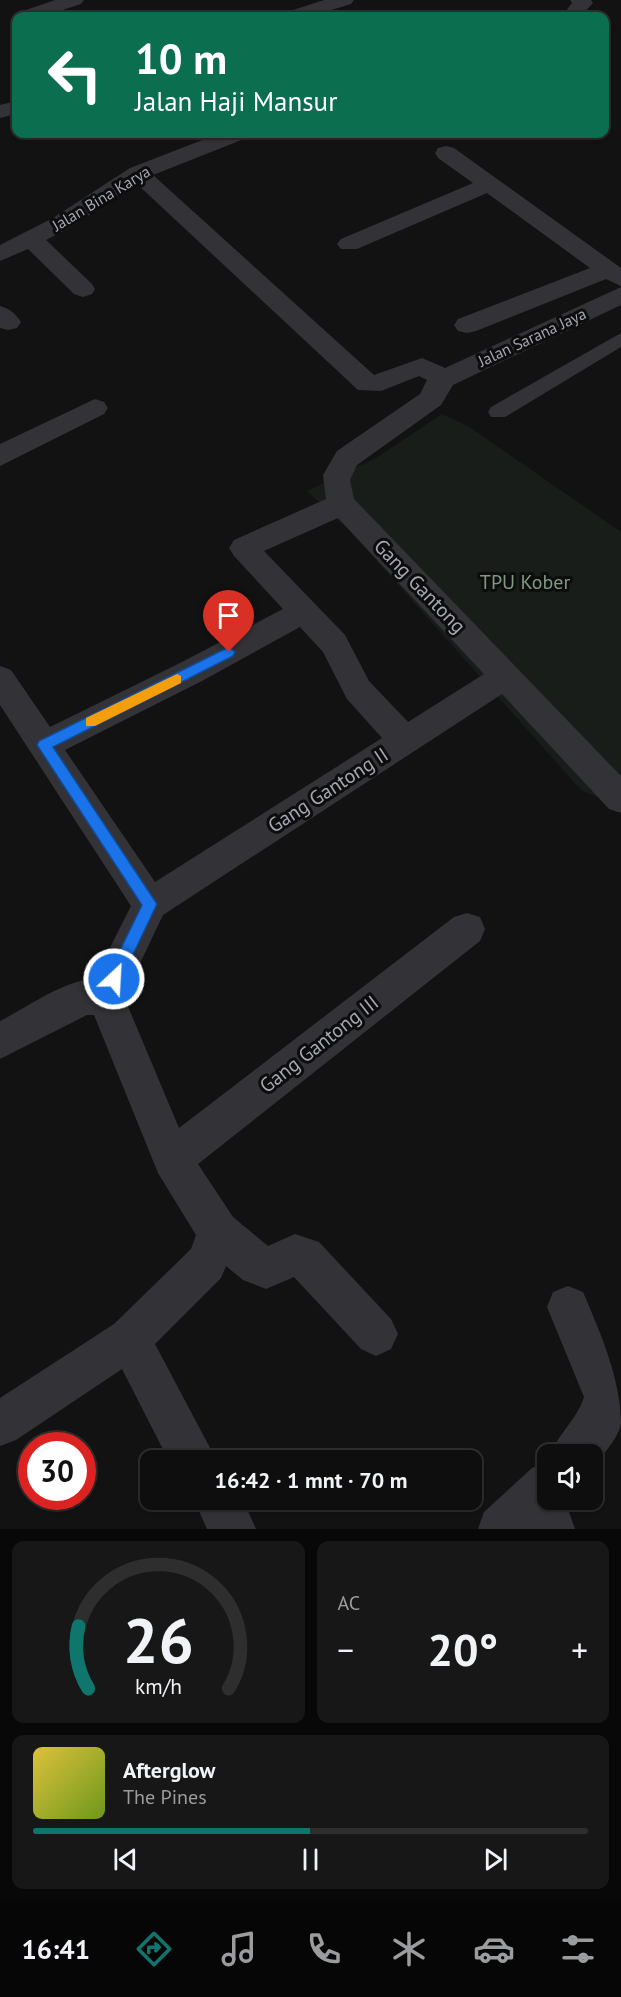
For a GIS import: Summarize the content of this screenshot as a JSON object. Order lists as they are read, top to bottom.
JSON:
{
  "streets": {
    "street": [
      "Jalan Bina Karya",
      "Jalan Sarana Jaya",
      "Gang Gantong",
      "Gang Gantong II",
      "Gang Gantong III"
    ]
  },
  "crossings": [
    ["Jalan Sarana Jaya", "Gang Gantong"],
    ["Gang Gantong", "Gang Gantong II"]
  ],
  "parks": ["TPU Kober"],
  "page": {
    "turn": ["10 m", "Jalan Haji Mansur"],
    "limit": "30",
    "trip": "16:42 · 1 mnt · 70 m",
    "tile": "AC",
    "heat": ["−", "20°", "+"],
    "song": ["Afterglow", "The Pines"],
    "tabs": "16:41",
    "gauge": ["26", "km/h"]
  }
}
